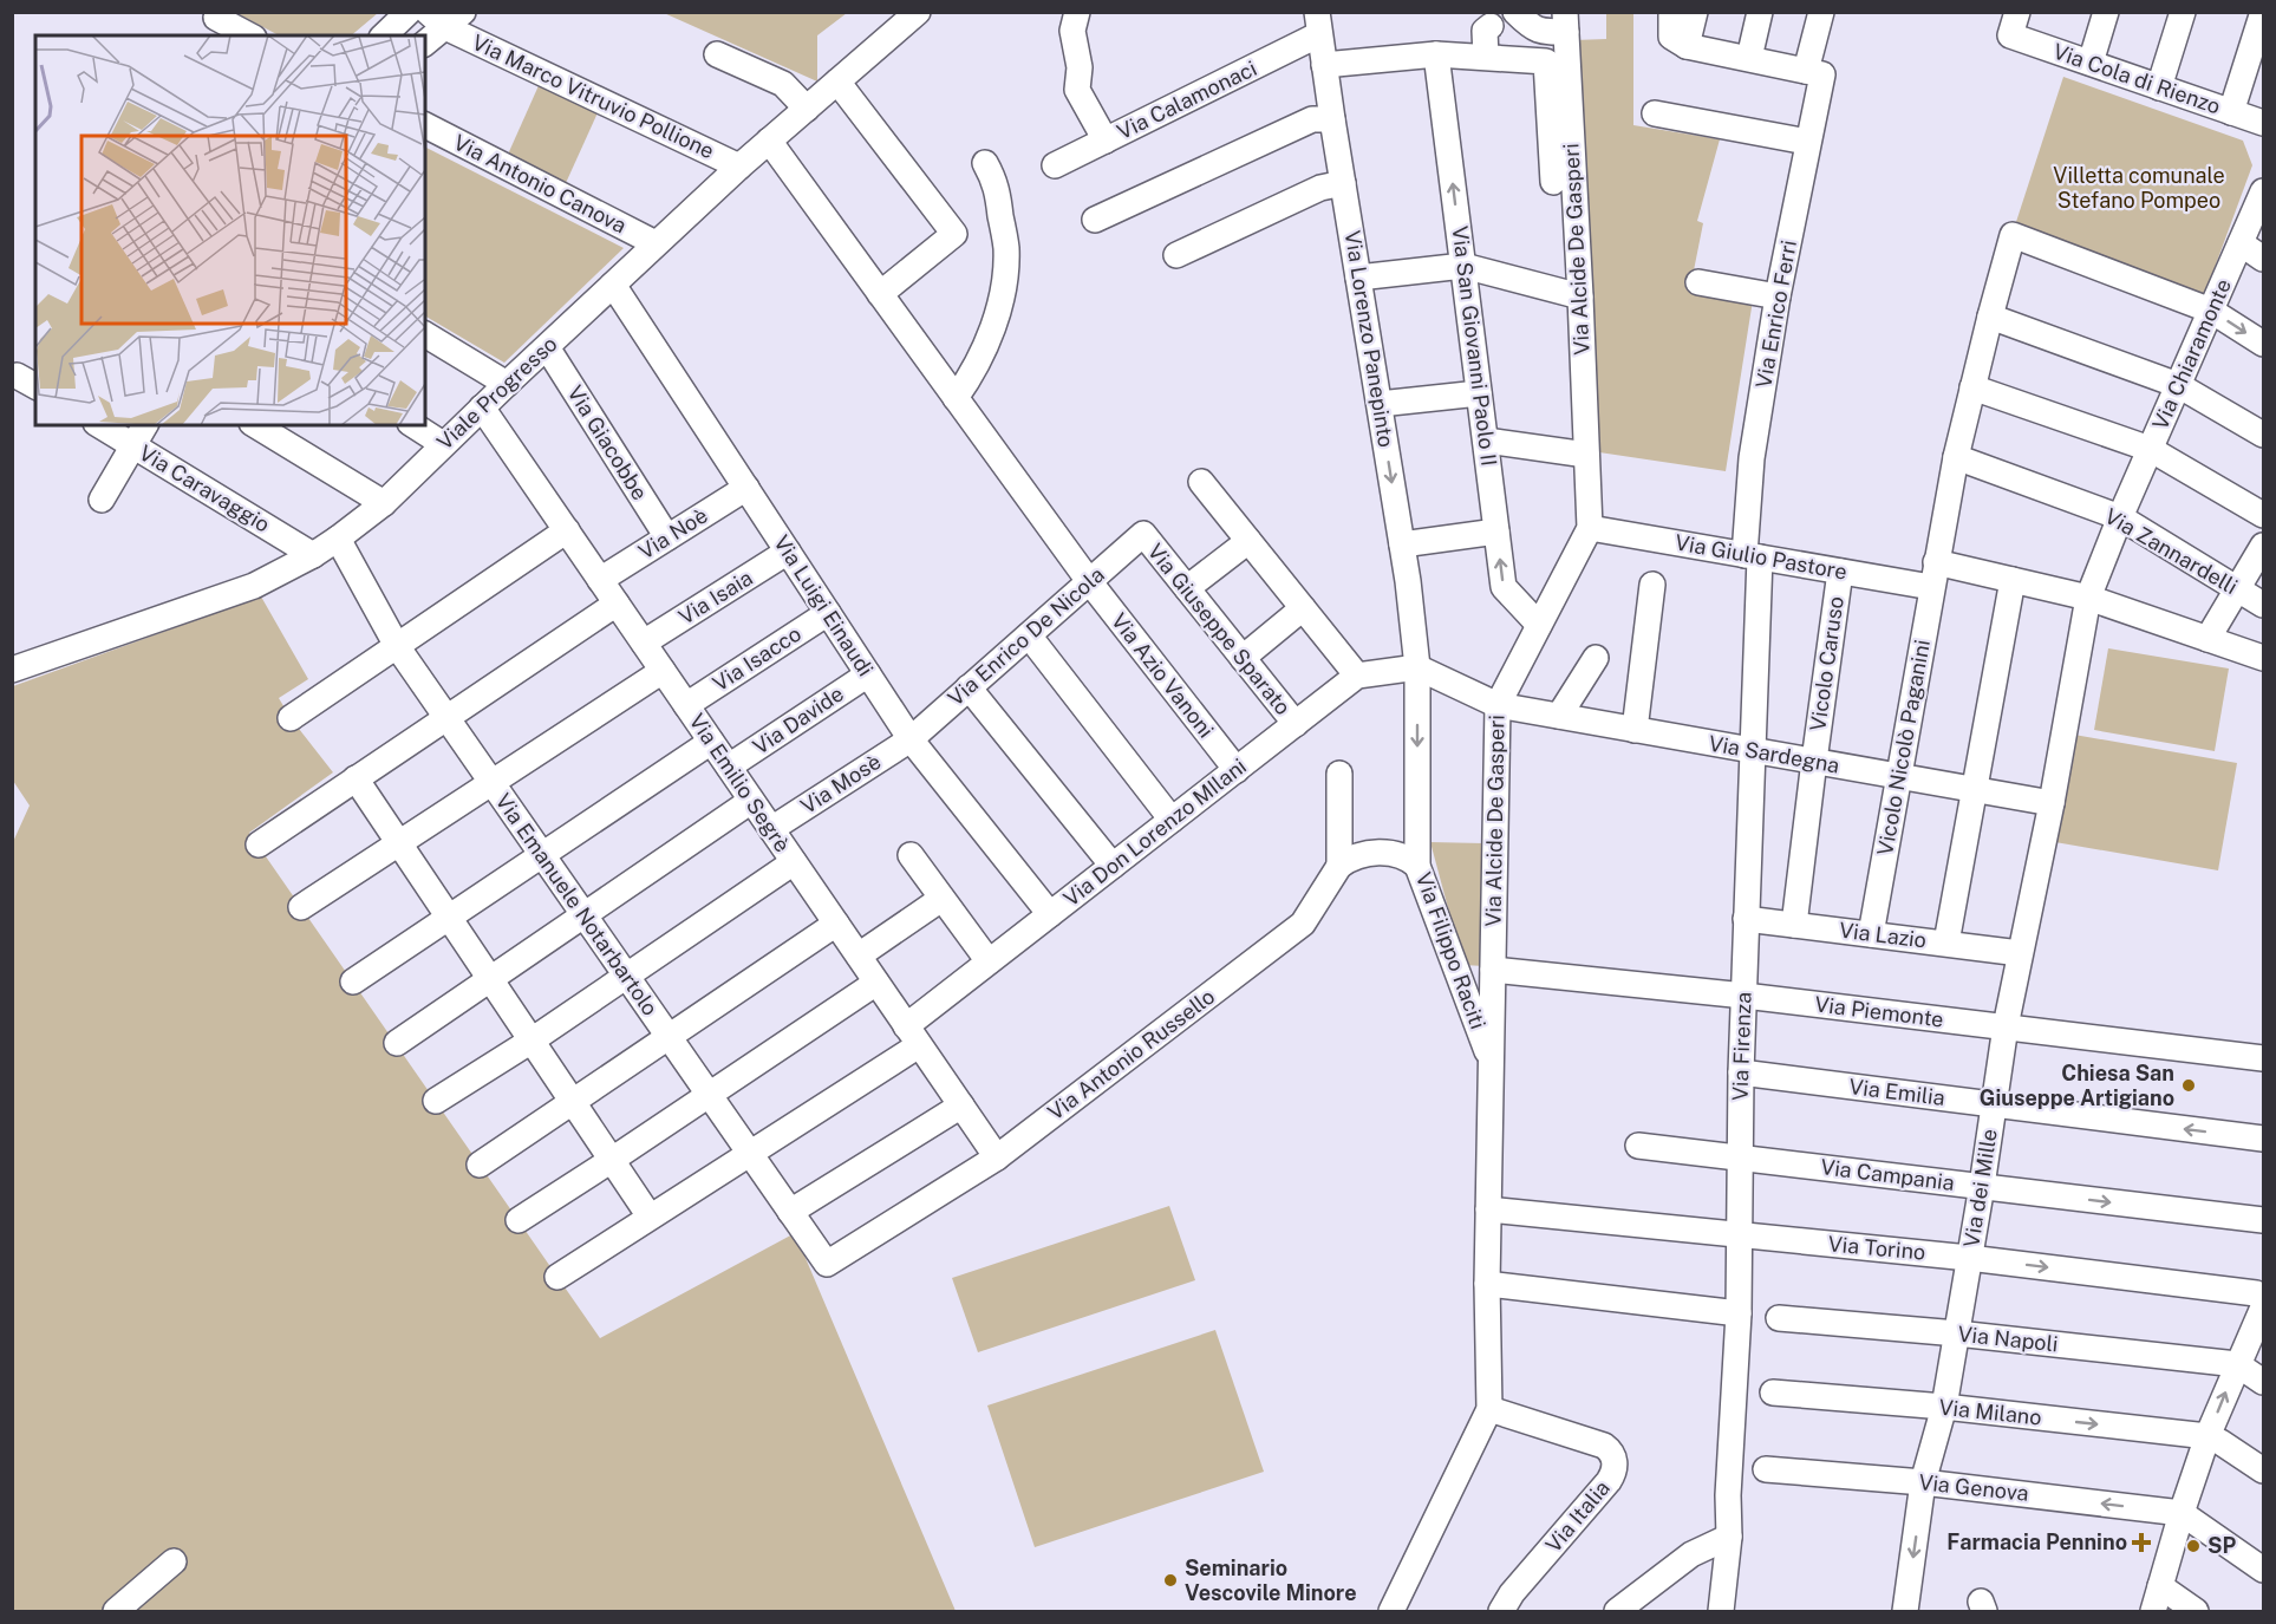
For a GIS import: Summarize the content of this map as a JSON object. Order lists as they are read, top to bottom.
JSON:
{
  "streets": {
    "street": [
      "Via Cola di Rienzo",
      "Via Marco Vitruvio Pollione",
      "Via Calamonaci",
      "Via Antonio Canova",
      "Via Alcide De Gasperi",
      "Via Enrico Ferri",
      "Via Lorenzo Panepinto",
      "Via San Giovanni Paolo II",
      "Via Chiaramonte",
      "Viale Progresso",
      "Via Giacobbe",
      "Via Caravaggio",
      "Via Noè",
      "Via Zannardelli",
      "Via Giulio Pastore",
      "Via Isaia",
      "Via Luigi Einaudi",
      "Via Giuseppe Sparato",
      "Via Enrico De Nicola",
      "Via Isacco",
      "Vicolo Caruso",
      "Via Azio Vanoni",
      "Via Davide",
      "Vicolo Nicolò Paganini",
      "Via Sardegna",
      "Via Emilio Segrè",
      "Via Mosè",
      "Via Don Lorenzo MIlani",
      "Via Emanuele Notarbartolo",
      "Via Lazio",
      "Via Filippo Raciti",
      "Via Piemonte",
      "Via Firenza",
      "Via Antonio Russello",
      "Via Emilia",
      "Via Campania",
      "Via dei Mille",
      "Via Torino",
      "Via Napoli",
      "Via Milano",
      "Via Genova",
      "Via Italia"
    ]
  },
  "crossings": [
    ["Via Marco Vitruvio Pollione", "Viale Progresso"],
    ["Via Calamonaci", "Via Lorenzo Panepinto"],
    ["Via Antonio Canova", "Viale Progresso"],
    ["Via Alcide De Gasperi", "Via San Giovanni Paolo II"],
    ["Via Alcide De Gasperi", "Via Giulio Pastore"],
    ["Via Alcide De Gasperi", "Via Sardegna"],
    ["Via Alcide De Gasperi", "Via Filippo Raciti"],
    ["Via Alcide De Gasperi", "Via Piemonte"],
    ["Via Alcide De Gasperi", "Via Torino"],
    ["Via Alcide De Gasperi", "Via Italia"],
    ["Via Enrico Ferri", "Via Giulio Pastore"],
    ["Via Enrico Ferri", "Via Firenza"],
    ["Via Lorenzo Panepinto", "Via Sardegna"],
    ["Via Lorenzo Panepinto", "Via Don Lorenzo MIlani"],
    ["Via Lorenzo Panepinto", "Via Filippo Raciti"],
    ["Via Chiaramonte", "Via Zannardelli"],
    ["Via Chiaramonte", "Vicolo Nicolò Paganini"],
    ["Via Chiaramonte", "Via dei Mille"],
    ["Viale Progresso", "Via Giacobbe"],
    ["Viale Progresso", "Via Caravaggio"],
    ["Viale Progresso", "Via Luigi Einaudi"],
    ["Viale Progresso", "Via Azio Vanoni"],
    ["Viale Progresso", "Via Emilio Segrè"],
    ["Viale Progresso", "Via Emanuele Notarbartolo"],
    ["Via Giacobbe", "Via Noè"],
    ["Via Noè", "Via Luigi Einaudi"],
    ["Via Noè", "Via Emilio Segrè"],
    ["Via Zannardelli", "Vicolo Nicolò Paganini"],
    ["Via Giulio Pastore", "Vicolo Caruso"],
    ["Via Giulio Pastore", "Vicolo Nicolò Paganini"],
    ["Via Giulio Pastore", "Via Firenza"],
    ["Via Isaia", "Via Luigi Einaudi"],
    ["Via Isaia", "Via Emilio Segrè"],
    ["Via Luigi Einaudi", "Via Enrico De Nicola"],
    ["Via Luigi Einaudi", "Via Isacco"],
    ["Via Luigi Einaudi", "Via Davide"],
    ["Via Luigi Einaudi", "Via Mosè"],
    ["Via Luigi Einaudi", "Via Don Lorenzo MIlani"],
    ["Via Giuseppe Sparato", "Via Enrico De Nicola"],
    ["Via Giuseppe Sparato", "Via Don Lorenzo MIlani"],
    ["Via Enrico De Nicola", "Via Azio Vanoni"],
    ["Via Enrico De Nicola", "Via Mosè"],
    ["Via Isacco", "Via Emilio Segrè"],
    ["Vicolo Caruso", "Via Sardegna"],
    ["Vicolo Caruso", "Via Lazio"],
    ["Via Azio Vanoni", "Via Don Lorenzo MIlani"],
    ["Via Davide", "Via Emilio Segrè"],
    ["Vicolo Nicolò Paganini", "Via Sardegna"],
    ["Vicolo Nicolò Paganini", "Via Lazio"],
    ["Via Sardegna", "Via Don Lorenzo MIlani"],
    ["Via Sardegna", "Via Filippo Raciti"],
    ["Via Sardegna", "Via Firenza"],
    ["Via Sardegna", "Via dei Mille"],
    ["Via Emilio Segrè", "Via Mosè"],
    ["Via Emilio Segrè", "Via Don Lorenzo MIlani"],
    ["Via Emilio Segrè", "Via Antonio Russello"],
    ["Via Don Lorenzo MIlani", "Via Emanuele Notarbartolo"],
    ["Via Don Lorenzo MIlani", "Via Filippo Raciti"],
    ["Via Emanuele Notarbartolo", "Via Antonio Russello"],
    ["Via Lazio", "Via Firenza"],
    ["Via Lazio", "Via dei Mille"],
    ["Via Piemonte", "Via Firenza"],
    ["Via Piemonte", "Via dei Mille"],
    ["Via Firenza", "Via Emilia"],
    ["Via Firenza", "Via Campania"],
    ["Via Firenza", "Via Torino"],
    ["Via Emilia", "Via dei Mille"],
    ["Via Campania", "Via dei Mille"],
    ["Via dei Mille", "Via Torino"],
    ["Via dei Mille", "Via Napoli"],
    ["Via dei Mille", "Via Milano"],
    ["Via dei Mille", "Via Genova"]
  ],
  "one_way": [
    "Via San Giovanni Paolo II",
    "Via Emilia",
    "Via Campania",
    "Via Torino",
    "Via Milano",
    "Via Genova"
  ],
  "parks": ["Villetta comunale Stefano Pompeo"],
  "places": {
    "other": ["Chiesa San Giuseppe Artigiano", "SP", "Seminario Vescovile Minore"],
    "health": ["Farmacia Pennino"]
  }
}
